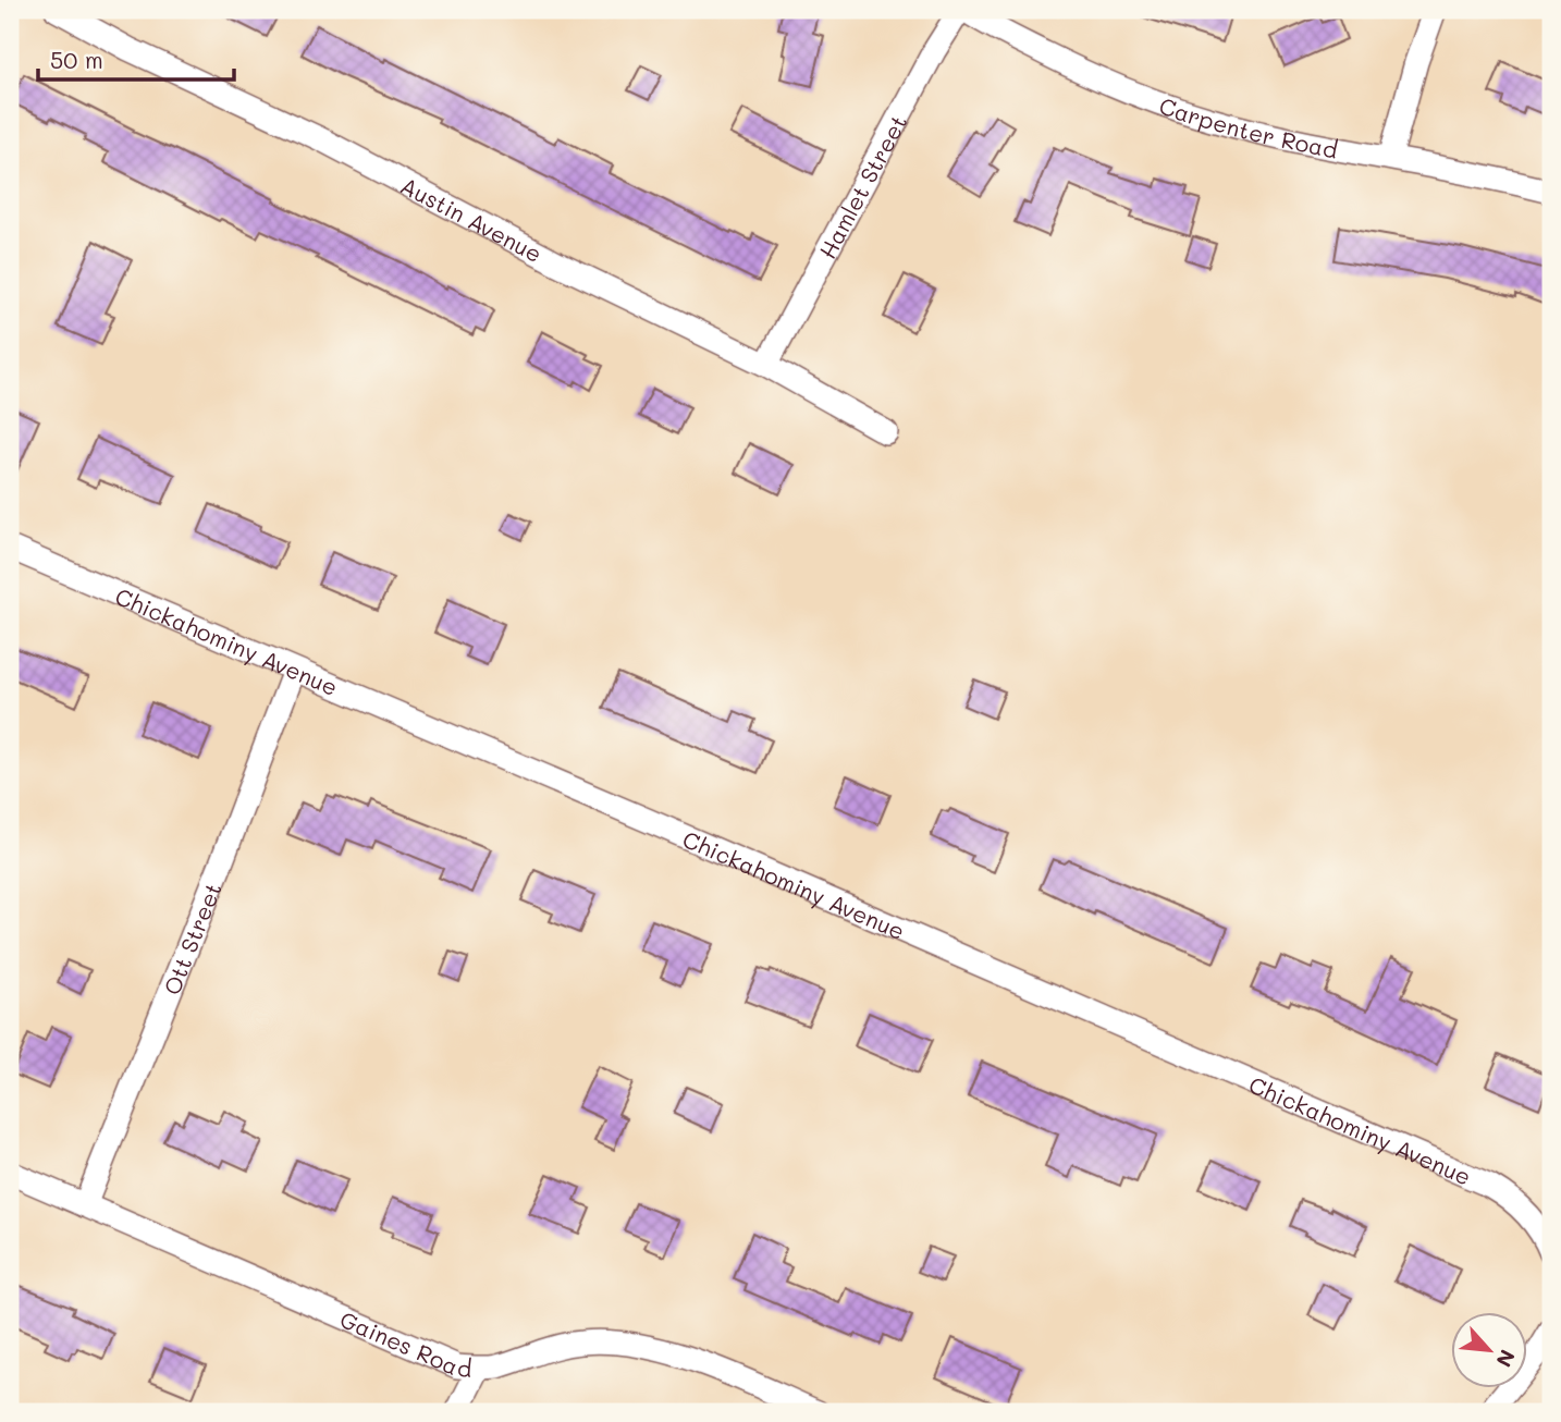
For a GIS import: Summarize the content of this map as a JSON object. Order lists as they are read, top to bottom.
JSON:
{
  "streets": {
    "street": [
      "Carpenter Road",
      "Hamlet Street",
      "Austin Avenue",
      "Chickahominy Avenue",
      "Ott Street",
      "Gaines Road"
    ]
  },
  "crossings": [
    ["Carpenter Road", "Hamlet Street"],
    ["Hamlet Street", "Austin Avenue"],
    ["Chickahominy Avenue", "Ott Street"],
    ["Ott Street", "Gaines Road"]
  ],
  "scale_bar": "50 m",
  "north": "bottom right"
}
